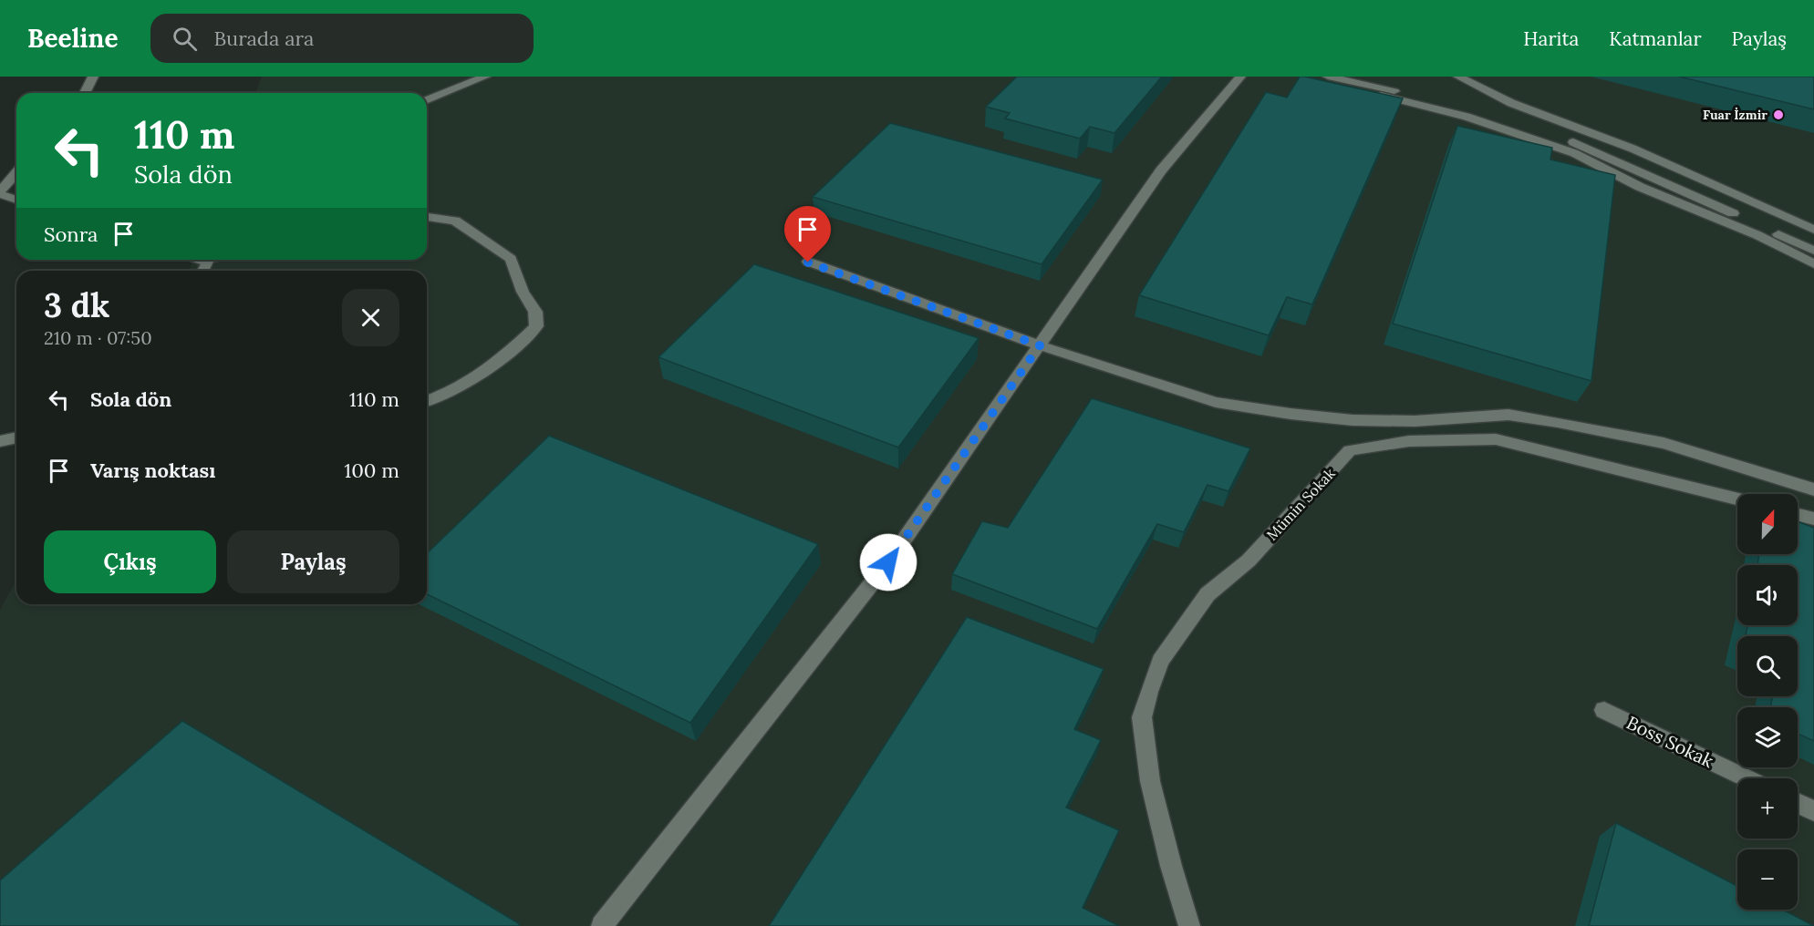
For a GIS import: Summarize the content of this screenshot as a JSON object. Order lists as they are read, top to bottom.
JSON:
{
  "streets": {
    "street": ["Mümin Sokak", "Boss Sokak"]
  },
  "places": ["Fuar İzmir"],
  "north": "top",
  "page": {
    "header": "Beeline",
    "search": "Burada ara",
    "nav": ["Harita", "Katmanlar", "Paylaş"],
    "turn": ["110 m", "Sola dön"],
    "then": "Sonra",
    "heading": ["3 dk", "210 m · 07:50"],
    "list": [
      {
        "name": "Sola dön",
        "value": "110 m"
      },
      {
        "name": "Varış noktası",
        "value": "100 m"
      }
    ],
    "map_buttons": ["+", "−"],
    "buttons": ["Çıkış", "Paylaş"]
  }
}
